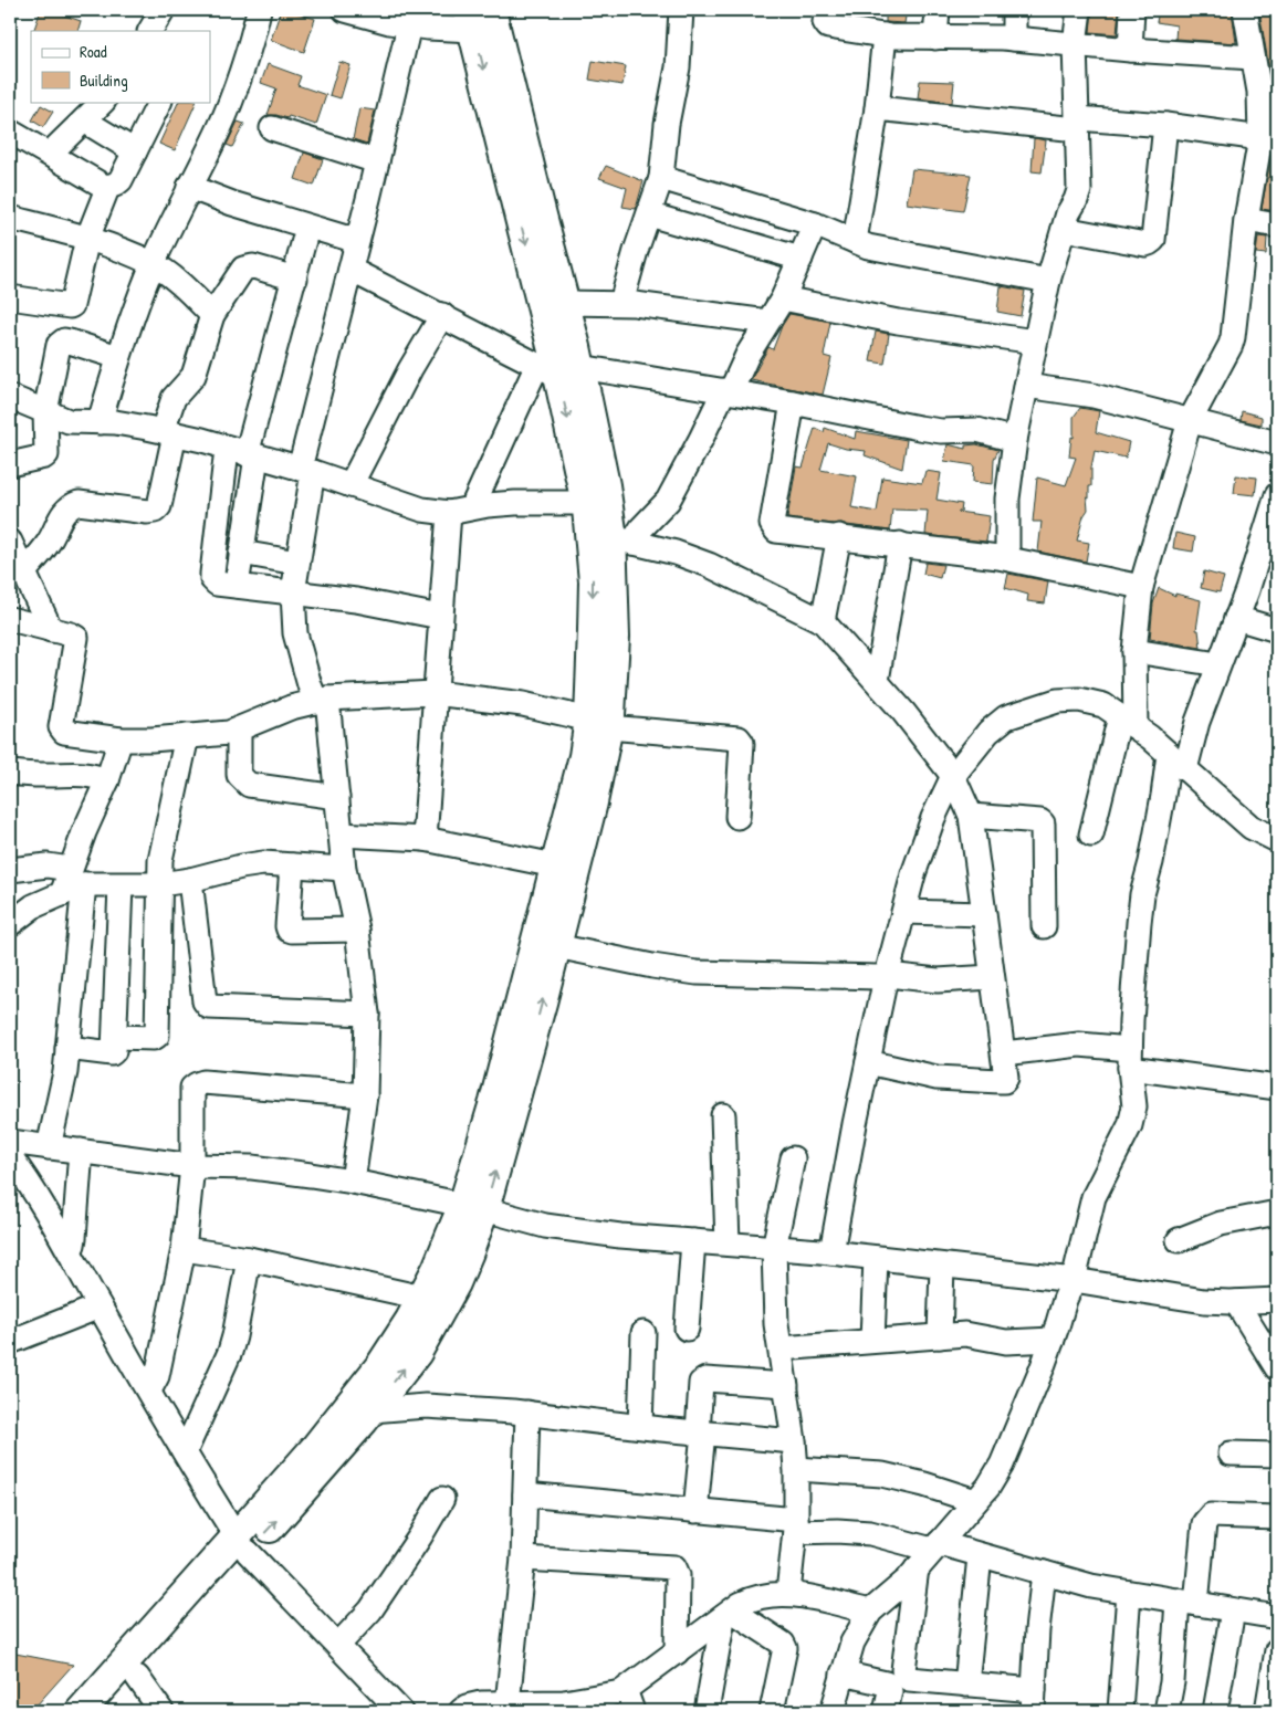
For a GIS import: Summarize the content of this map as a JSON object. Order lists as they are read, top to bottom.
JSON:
{
  "legend": ["Road", "Building"]
}
